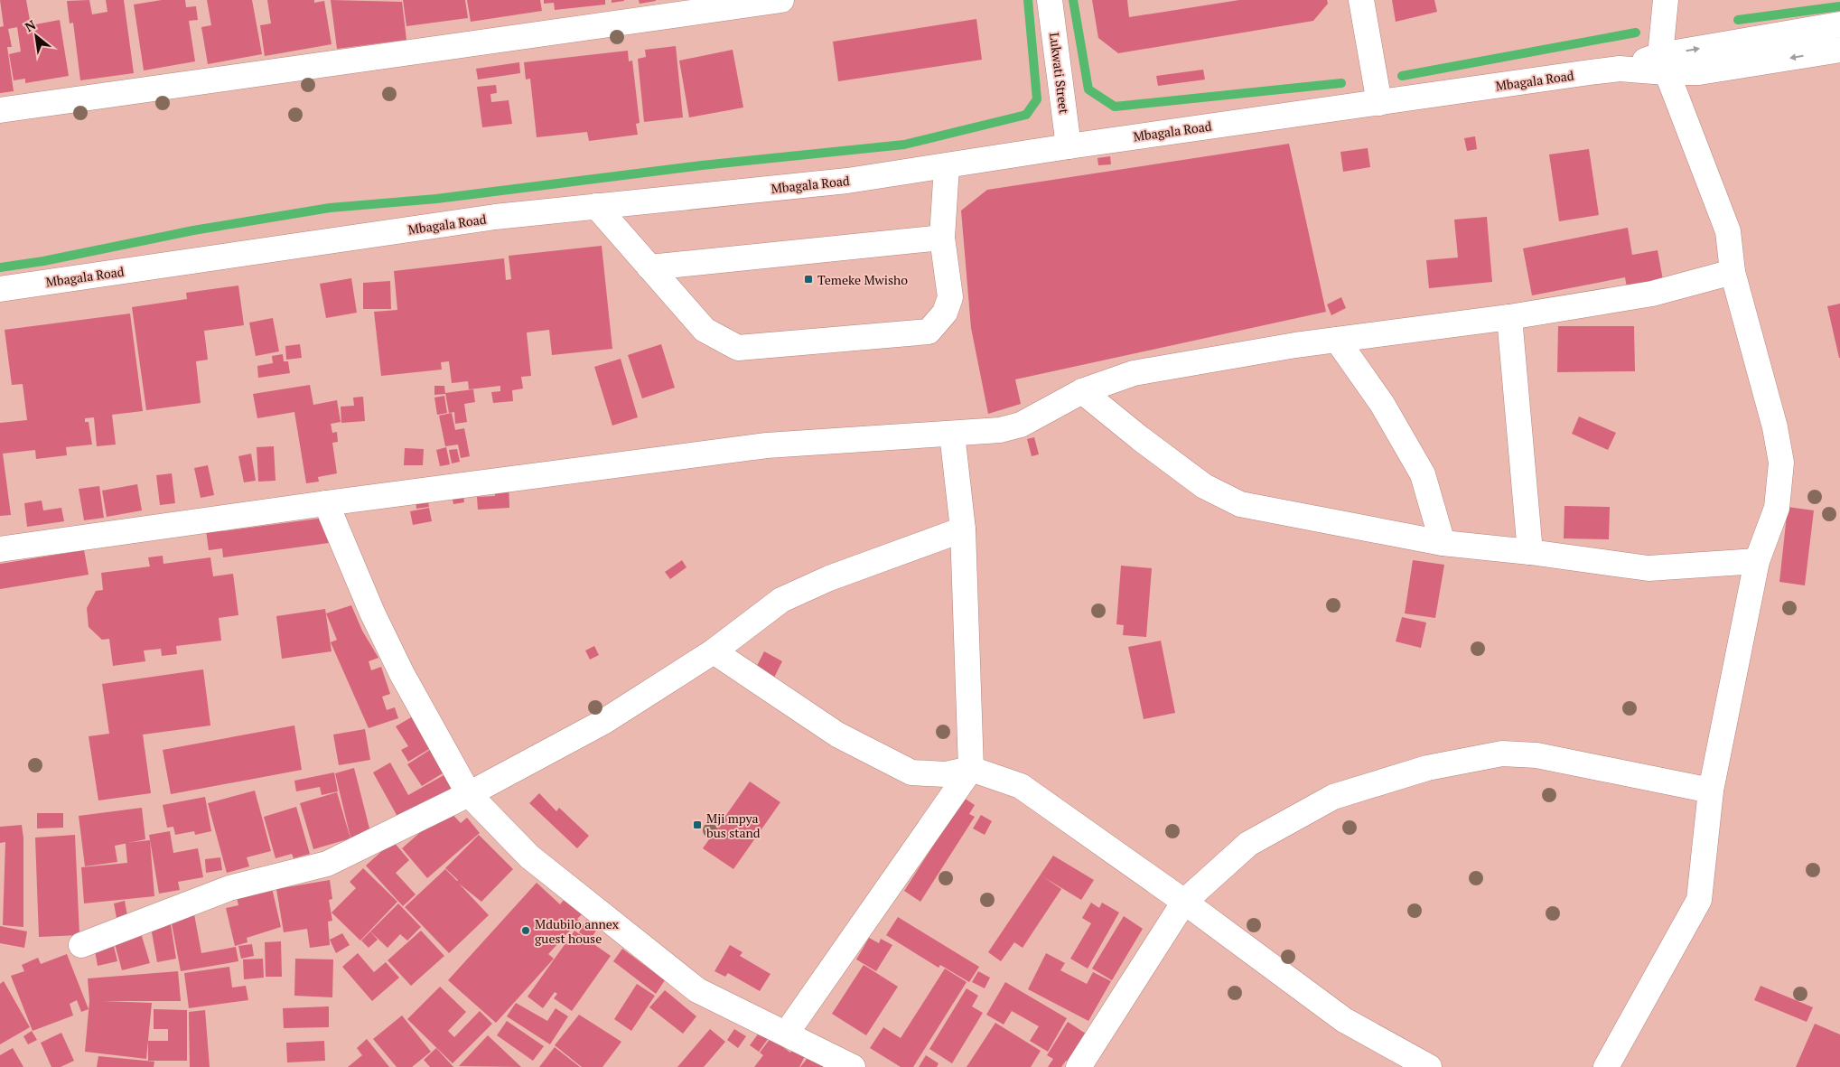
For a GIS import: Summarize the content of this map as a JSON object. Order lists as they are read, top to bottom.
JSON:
{
  "streets": {
    "street": ["Lukwati Street", "Mbagala Road"]
  },
  "crossings": [
    ["Lukwati Street", "Mbagala Road"]
  ],
  "places": {
    "transit": ["Temeke Mwisho", "Mji mpya bus stand"],
    "other": ["Mdubilo annex guest house"]
  },
  "north": "top left"
}
